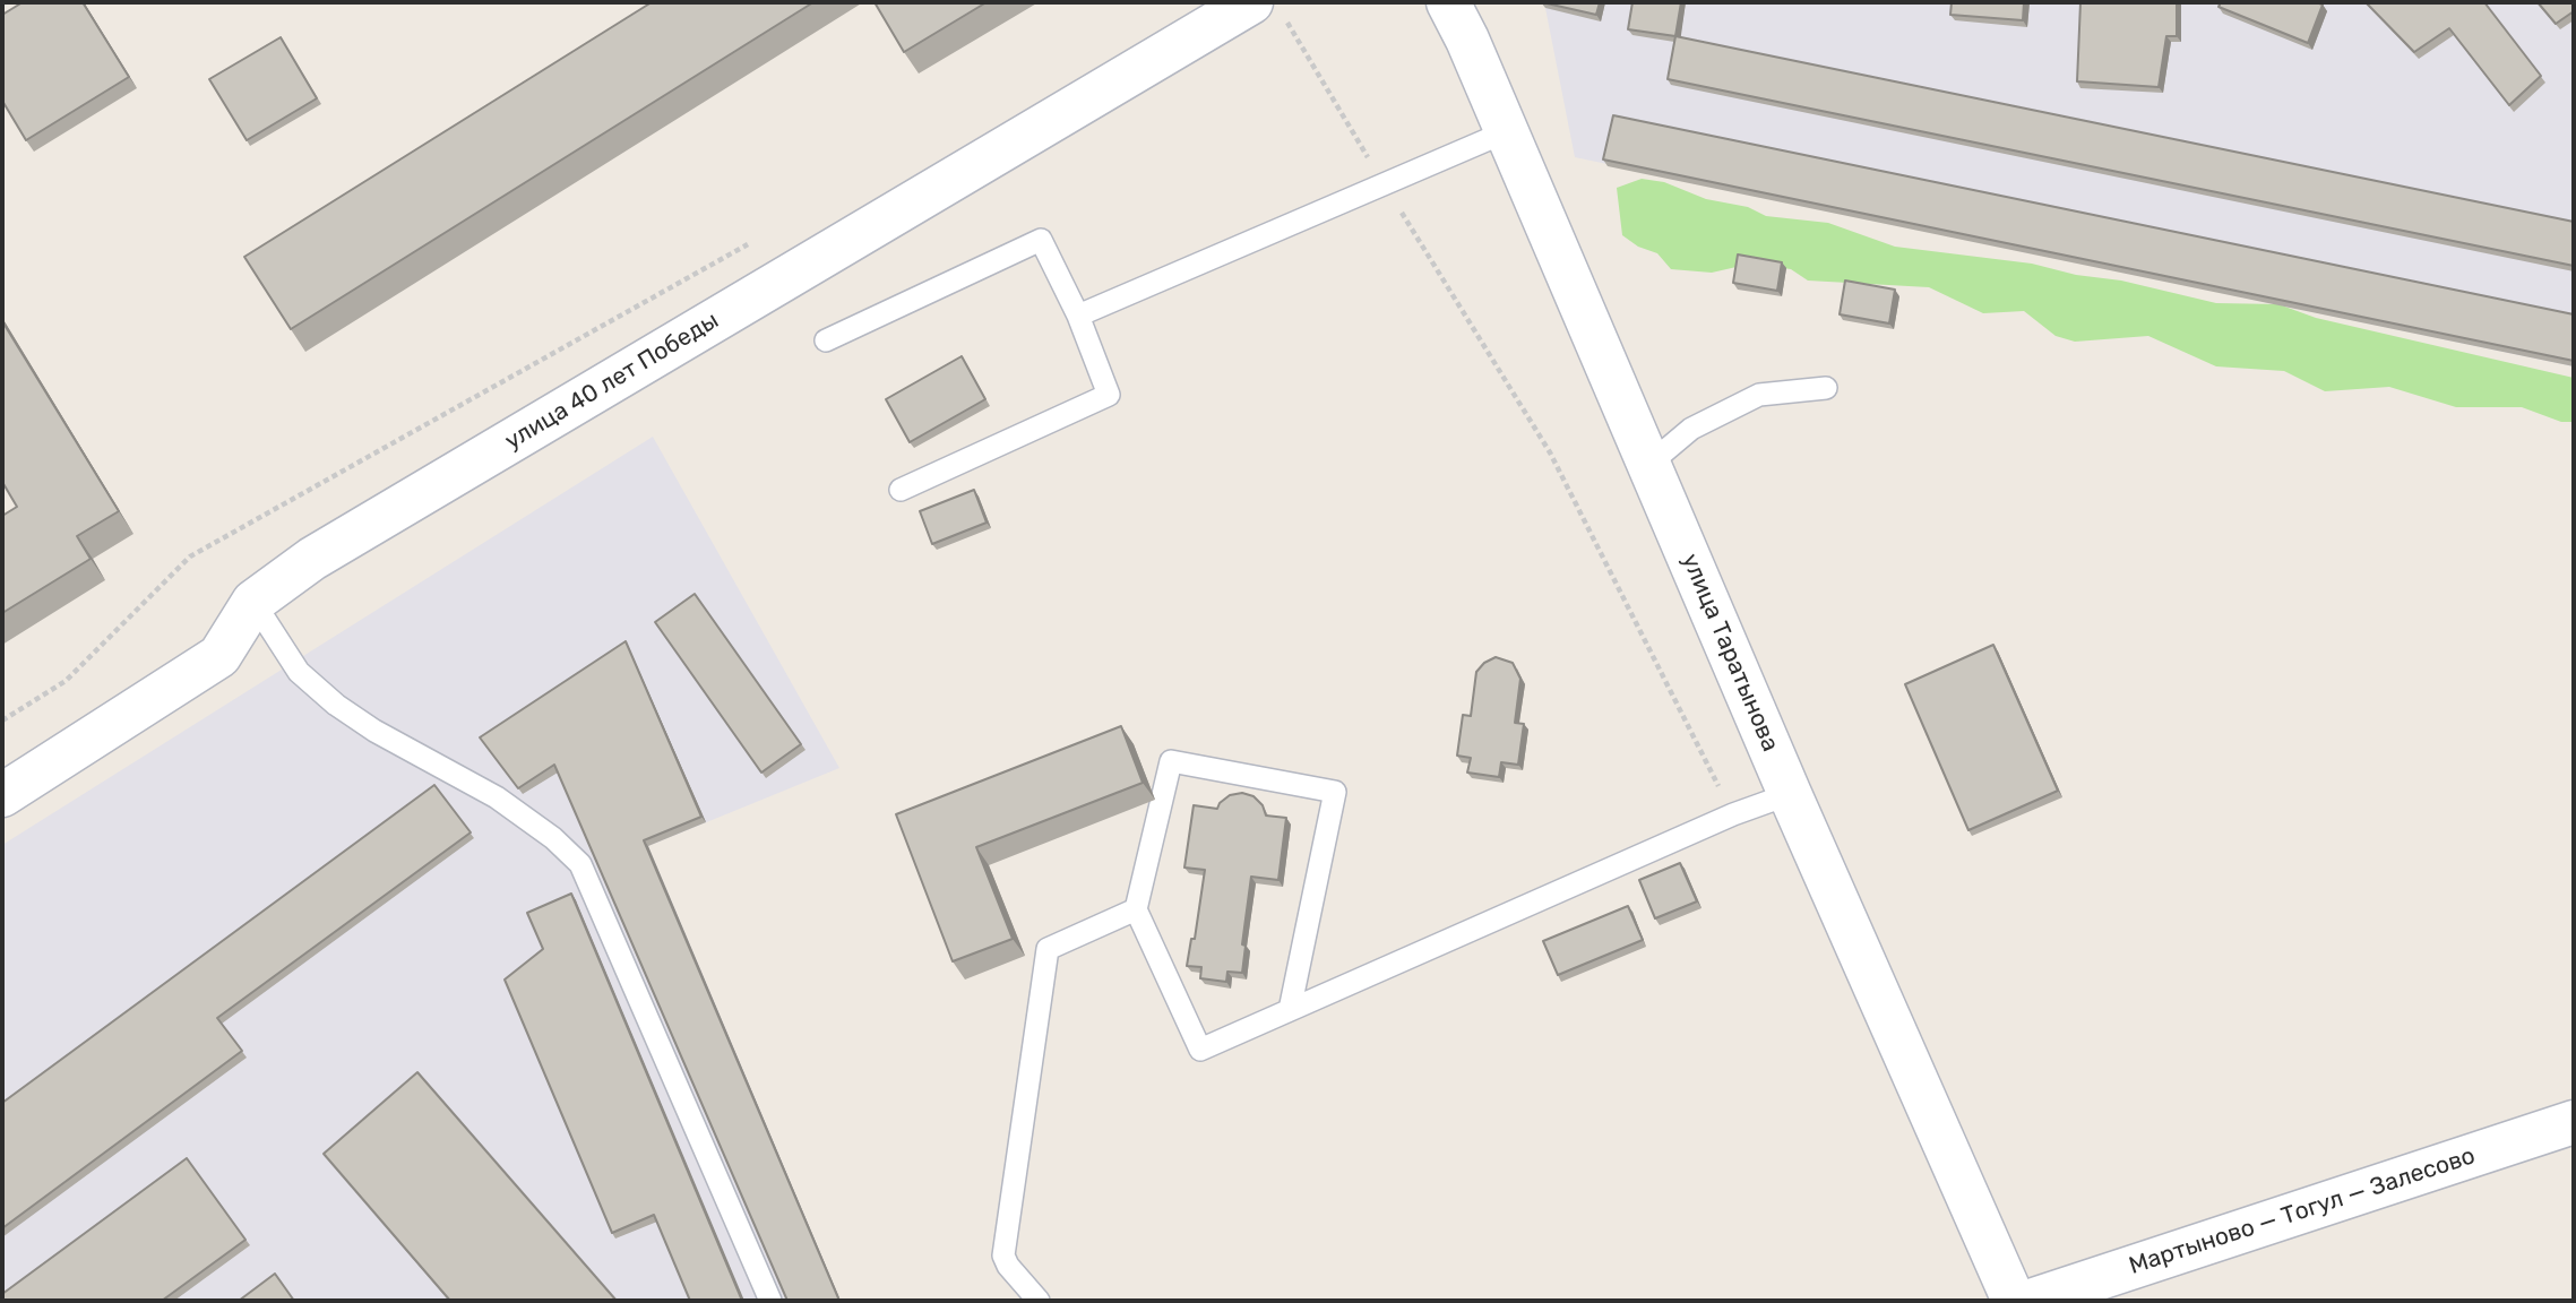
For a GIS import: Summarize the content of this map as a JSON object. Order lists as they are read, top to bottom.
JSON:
{
  "streets": {
    "street": ["улица 40 лет Победы", "улица Таратынова", "Мартыново — Тогул — Залесово"]
  }
}
